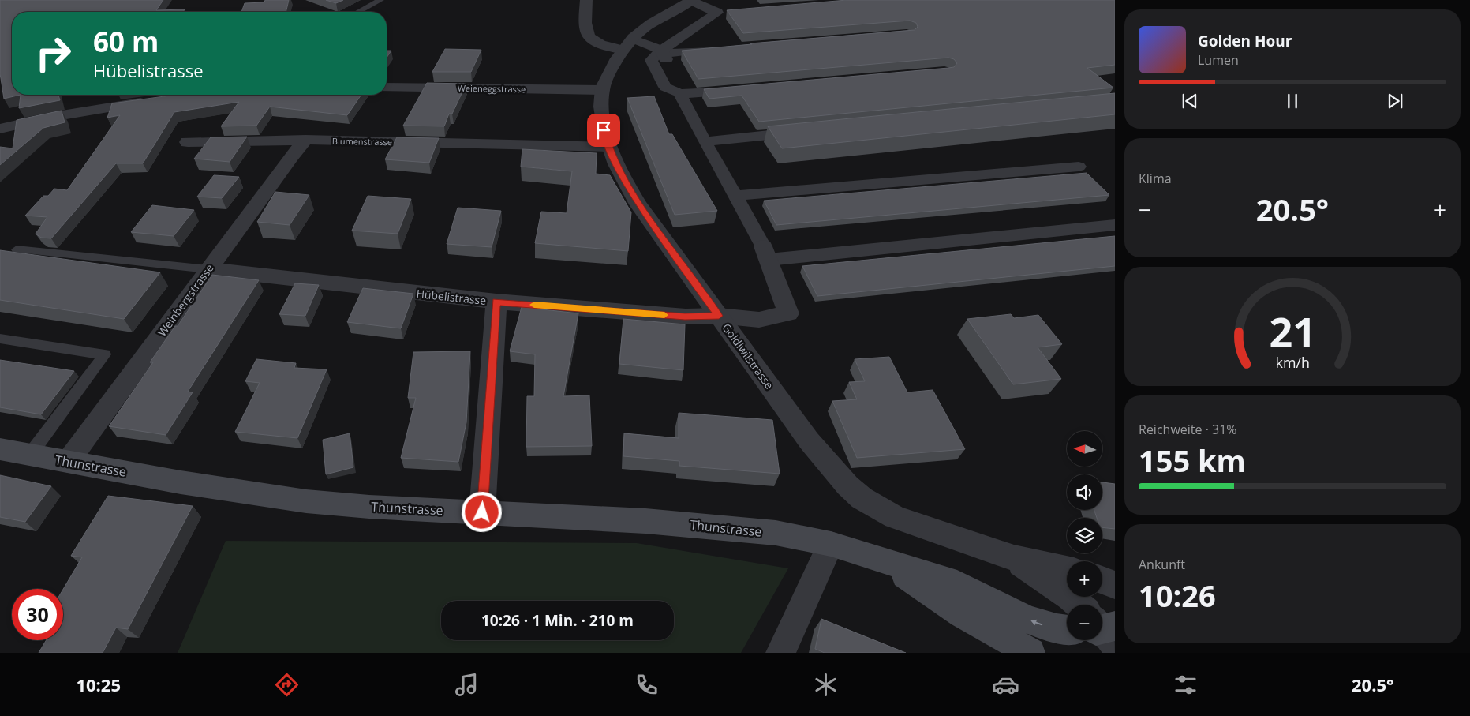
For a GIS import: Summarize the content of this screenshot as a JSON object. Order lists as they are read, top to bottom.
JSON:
{
  "streets": {
    "main road": ["Thunstrasse"],
    "street": [
      "Weieneggstrasse",
      "Blumenstrasse",
      "Hübelistrasse",
      "Weinbergstrasse",
      "Goldiwilstrasse"
    ]
  },
  "crossings": [
    ["Weieneggstrasse", "Goldiwilstrasse"],
    ["Blumenstrasse", "Weinbergstrasse"],
    ["Blumenstrasse", "Goldiwilstrasse"],
    ["Hübelistrasse", "Weinbergstrasse"],
    ["Hübelistrasse", "Goldiwilstrasse"],
    ["Weinbergstrasse", "Thunstrasse"]
  ],
  "north": "left",
  "page": {
    "turn": ["60 m", "Hübelistrasse"],
    "song": ["Golden Hour", "Lumen"],
    "tile": [
      "Klima",
      ["Reichweite · 31%", "155 km"],
      ["Ankunft", "10:26"]
    ],
    "heat": ["−", "20.5°", "+"],
    "map_buttons": ["+", "−"],
    "limit": "30",
    "trip": "10:26 · 1 Min. · 210 m",
    "tabs": ["10:25", "20.5°"],
    "gauge": ["21", "km/h"]
  }
}
